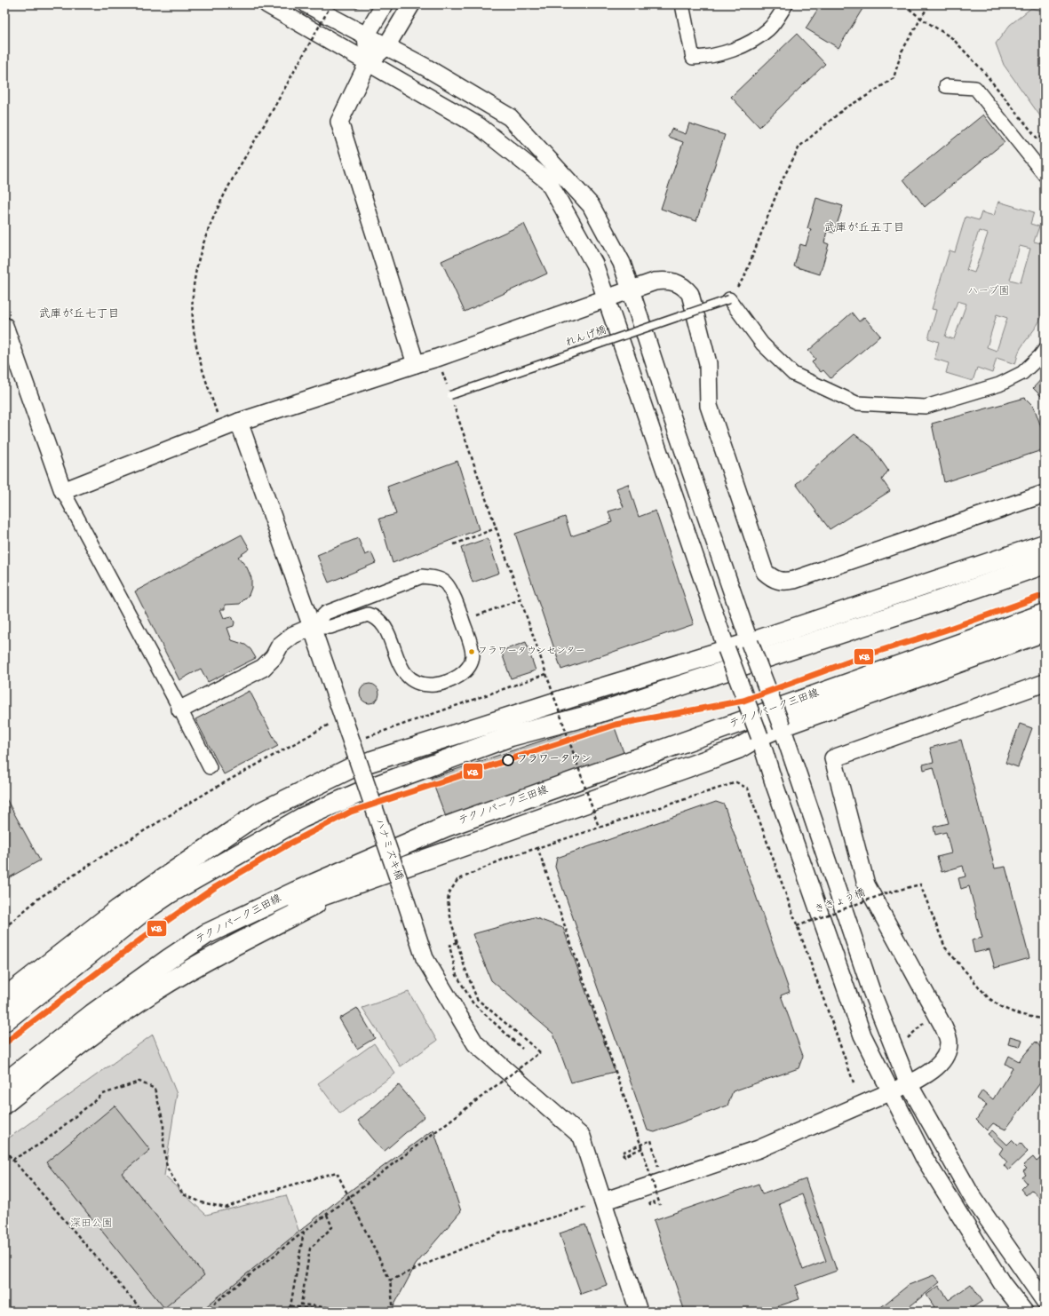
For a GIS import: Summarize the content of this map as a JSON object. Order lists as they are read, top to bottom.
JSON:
{
  "streets": {
    "main road": ["テクノパーク三田線"],
    "street": ["ハナミズキ橋"],
    "lane": ["れんげ橋"],
    "path": ["ききょう橋"]
  },
  "districts": ["武庫が丘五丁目", "武庫が丘七丁目"],
  "parks": ["ハーブ園", "深田公園"],
  "places": ["フラワータウンセンター", "フラワータウン"],
  "lines": ["transit line KB"]
}
